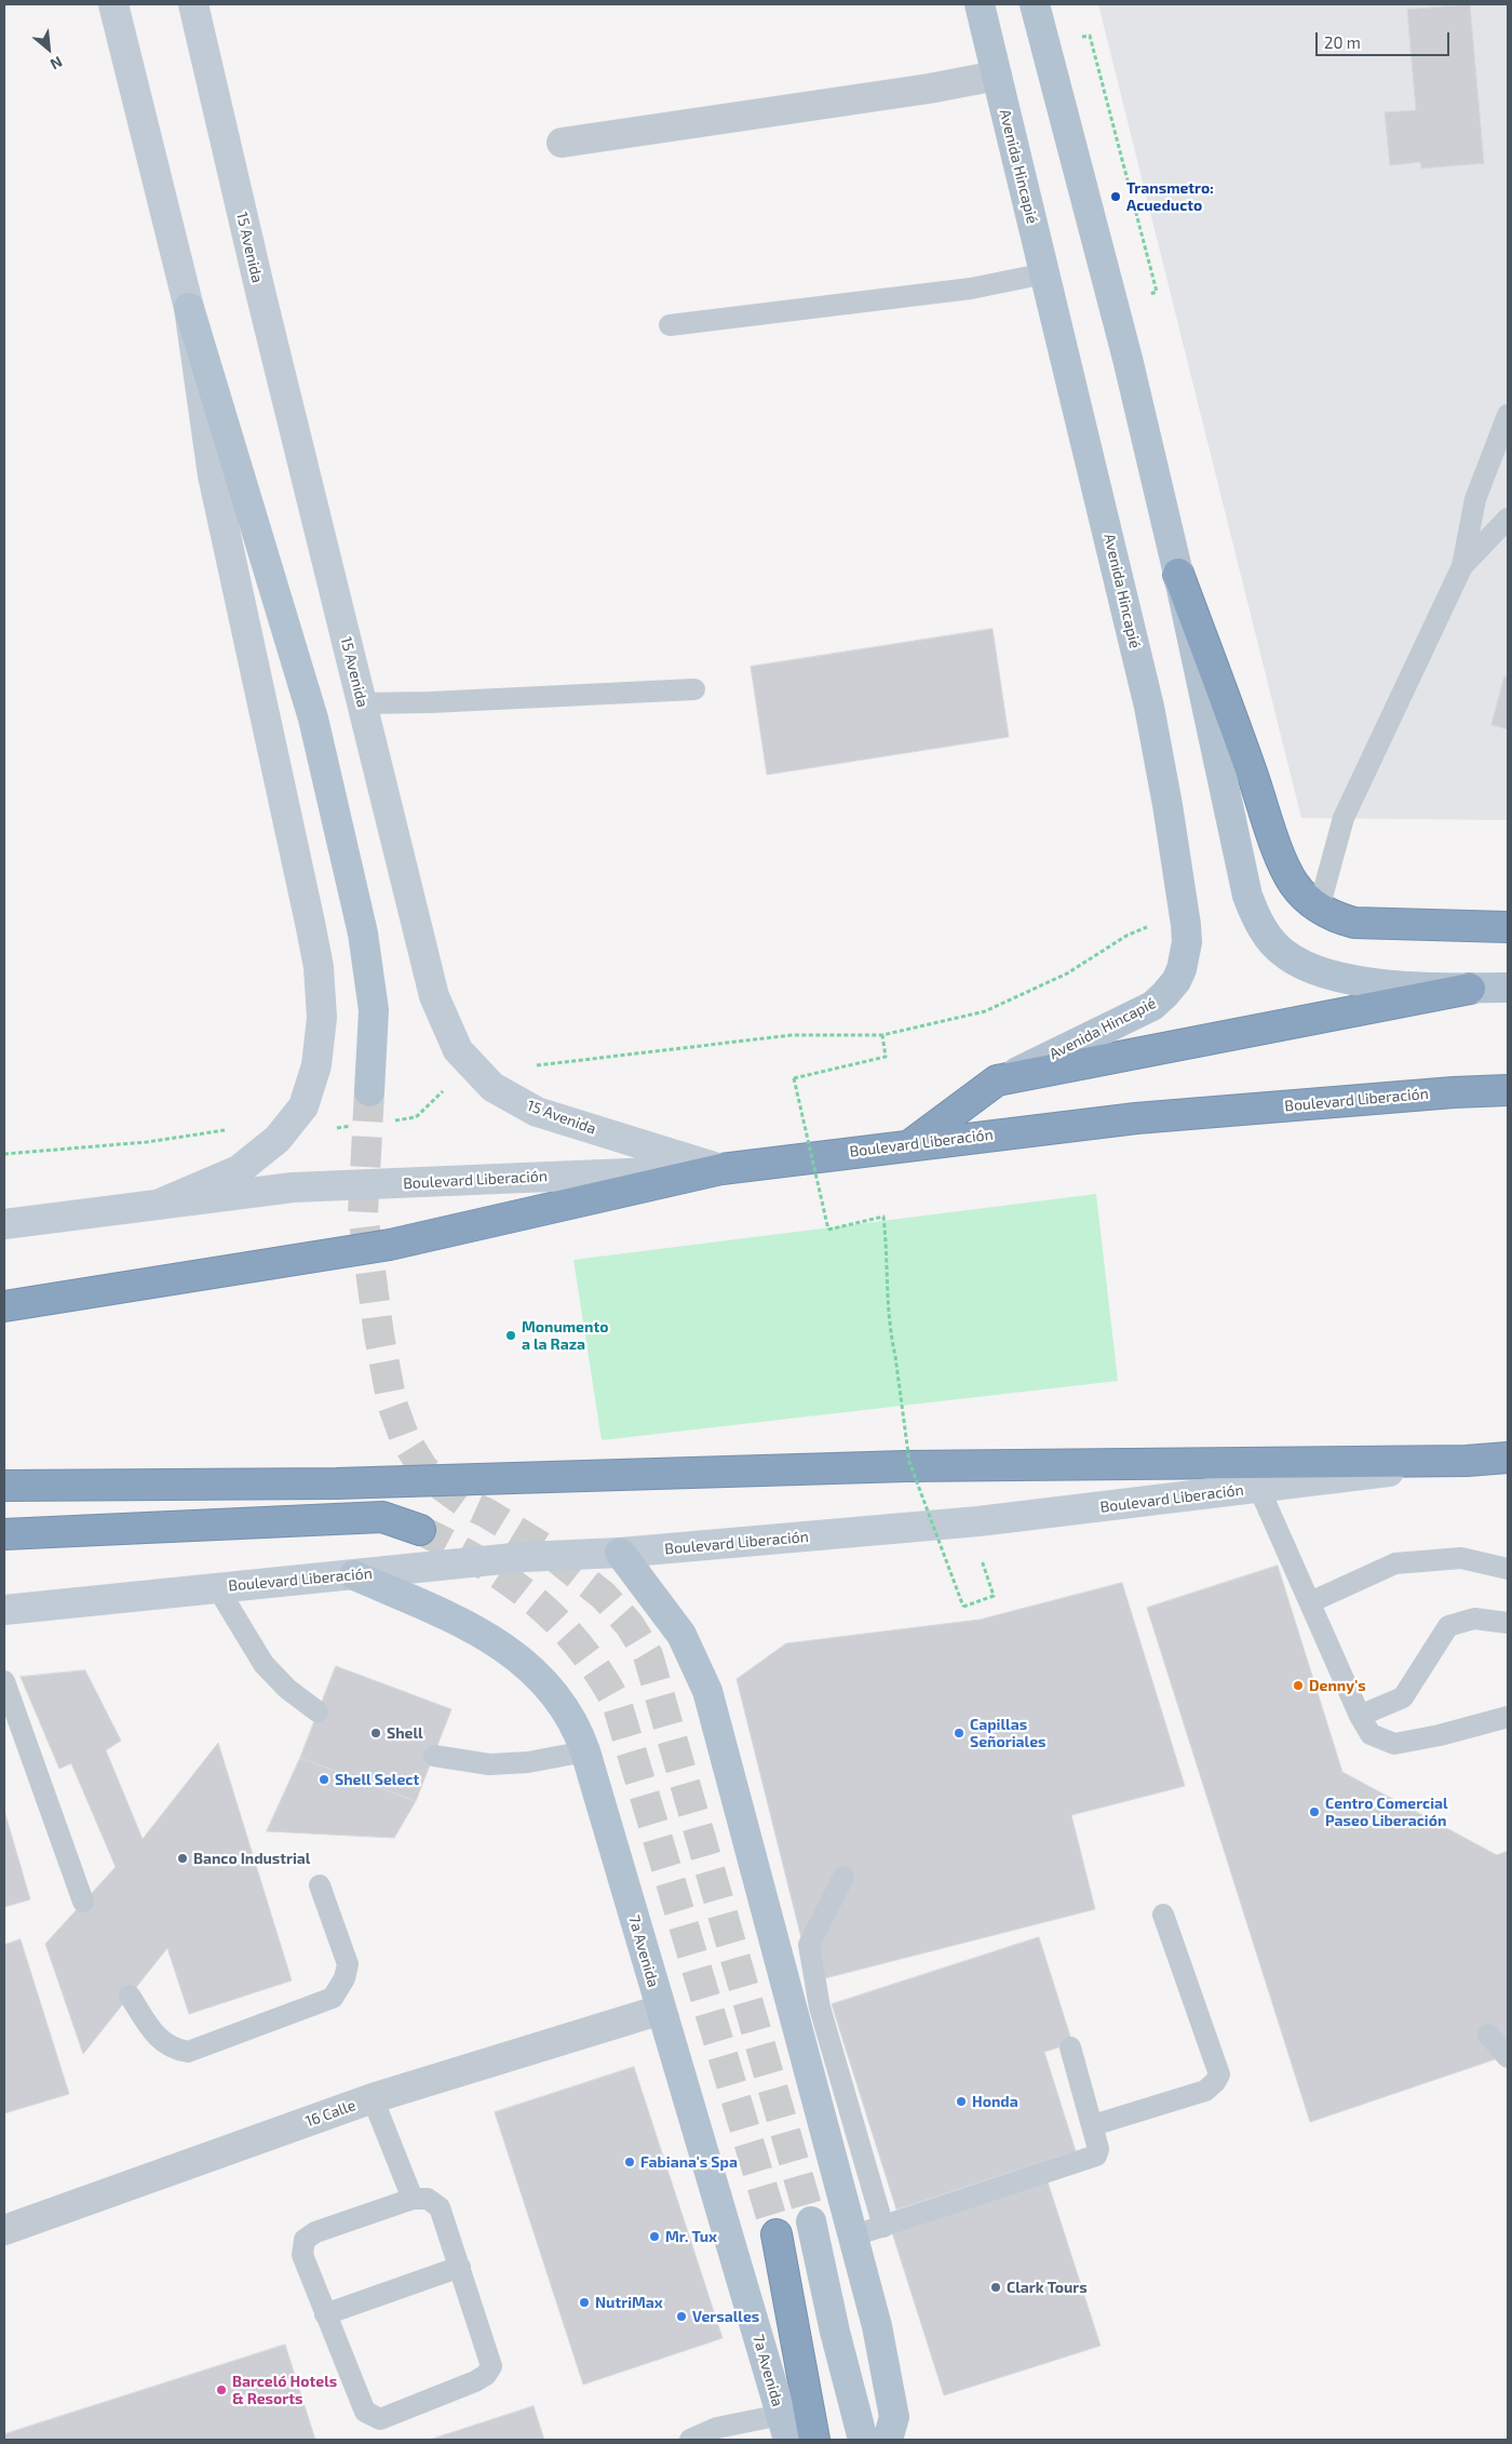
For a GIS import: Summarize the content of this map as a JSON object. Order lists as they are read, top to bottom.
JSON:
{
  "streets": {
    "highway": ["Boulevard Liberación"],
    "main road": ["Avenida Hincapié", "7a Avenida"],
    "street": ["15 Avenida", "16 Calle"]
  },
  "crossings": [
    ["15 Avenida", "Boulevard Liberación"],
    ["Boulevard Liberación", "7a Avenida"],
    ["7a Avenida", "16 Calle"]
  ],
  "places": [
    "Transmetro: Acueducto",
    "Monumento a la Raza",
    "Denny's",
    "Shell",
    "Capillas Señoriales",
    "Shell Select",
    "Centro Comercial Paseo Liberación",
    "Banco Industrial",
    "Honda",
    "Fabiana's Spa",
    "Mr. Tux",
    "Clark Tours",
    "NutriMax",
    "Versalles",
    "Barceló Hotels & Resorts"
  ],
  "scale_bar": "20 m",
  "north": "bottom right"
}
